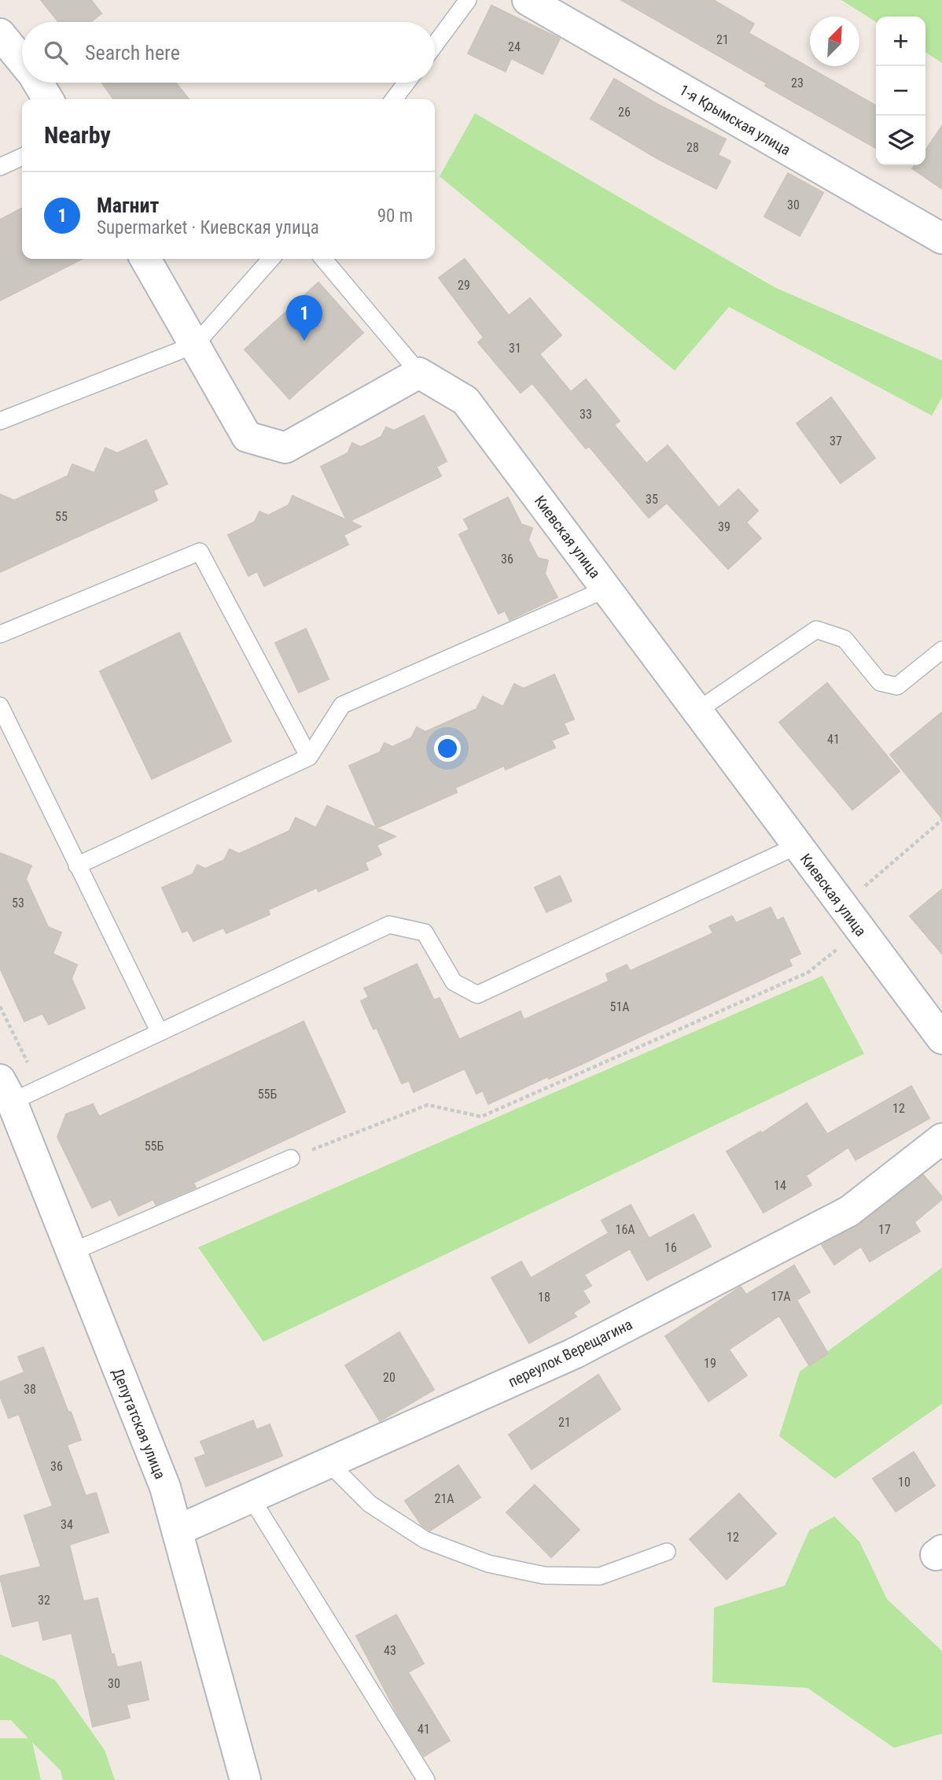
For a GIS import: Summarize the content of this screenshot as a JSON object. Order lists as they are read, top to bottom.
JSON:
{
  "streets": {
    "street": [
      "1-я Крымская улица",
      "Киевская улица",
      "переулок Верещагина",
      "Депутатская улица"
    ]
  },
  "crossings": [
    ["переулок Верещагина", "Депутатская улица"]
  ],
  "house_numbers": [
    "21",
    "24",
    "23",
    "26",
    "28",
    "30",
    "29",
    "31",
    "33",
    "37",
    "35",
    "55",
    "39",
    "36",
    "41",
    "53",
    "51А",
    "55Б",
    "12",
    "55Б",
    "14",
    "16А",
    "17",
    "16",
    "17А",
    "18",
    "19",
    "20",
    "38",
    "21",
    "36",
    "10",
    "21А",
    "34",
    "12",
    "32",
    "43",
    "30",
    "41"
  ],
  "north": "top right",
  "page": {
    "map_buttons": ["+", "−"],
    "search": "Search here",
    "heading": "Nearby",
    "list": [
      {
        "mark": "1",
        "name": "Магнит",
        "note": "Supermarket · Киевская улица",
        "value": "90 m"
      }
    ],
    "pins": "1"
  }
}
